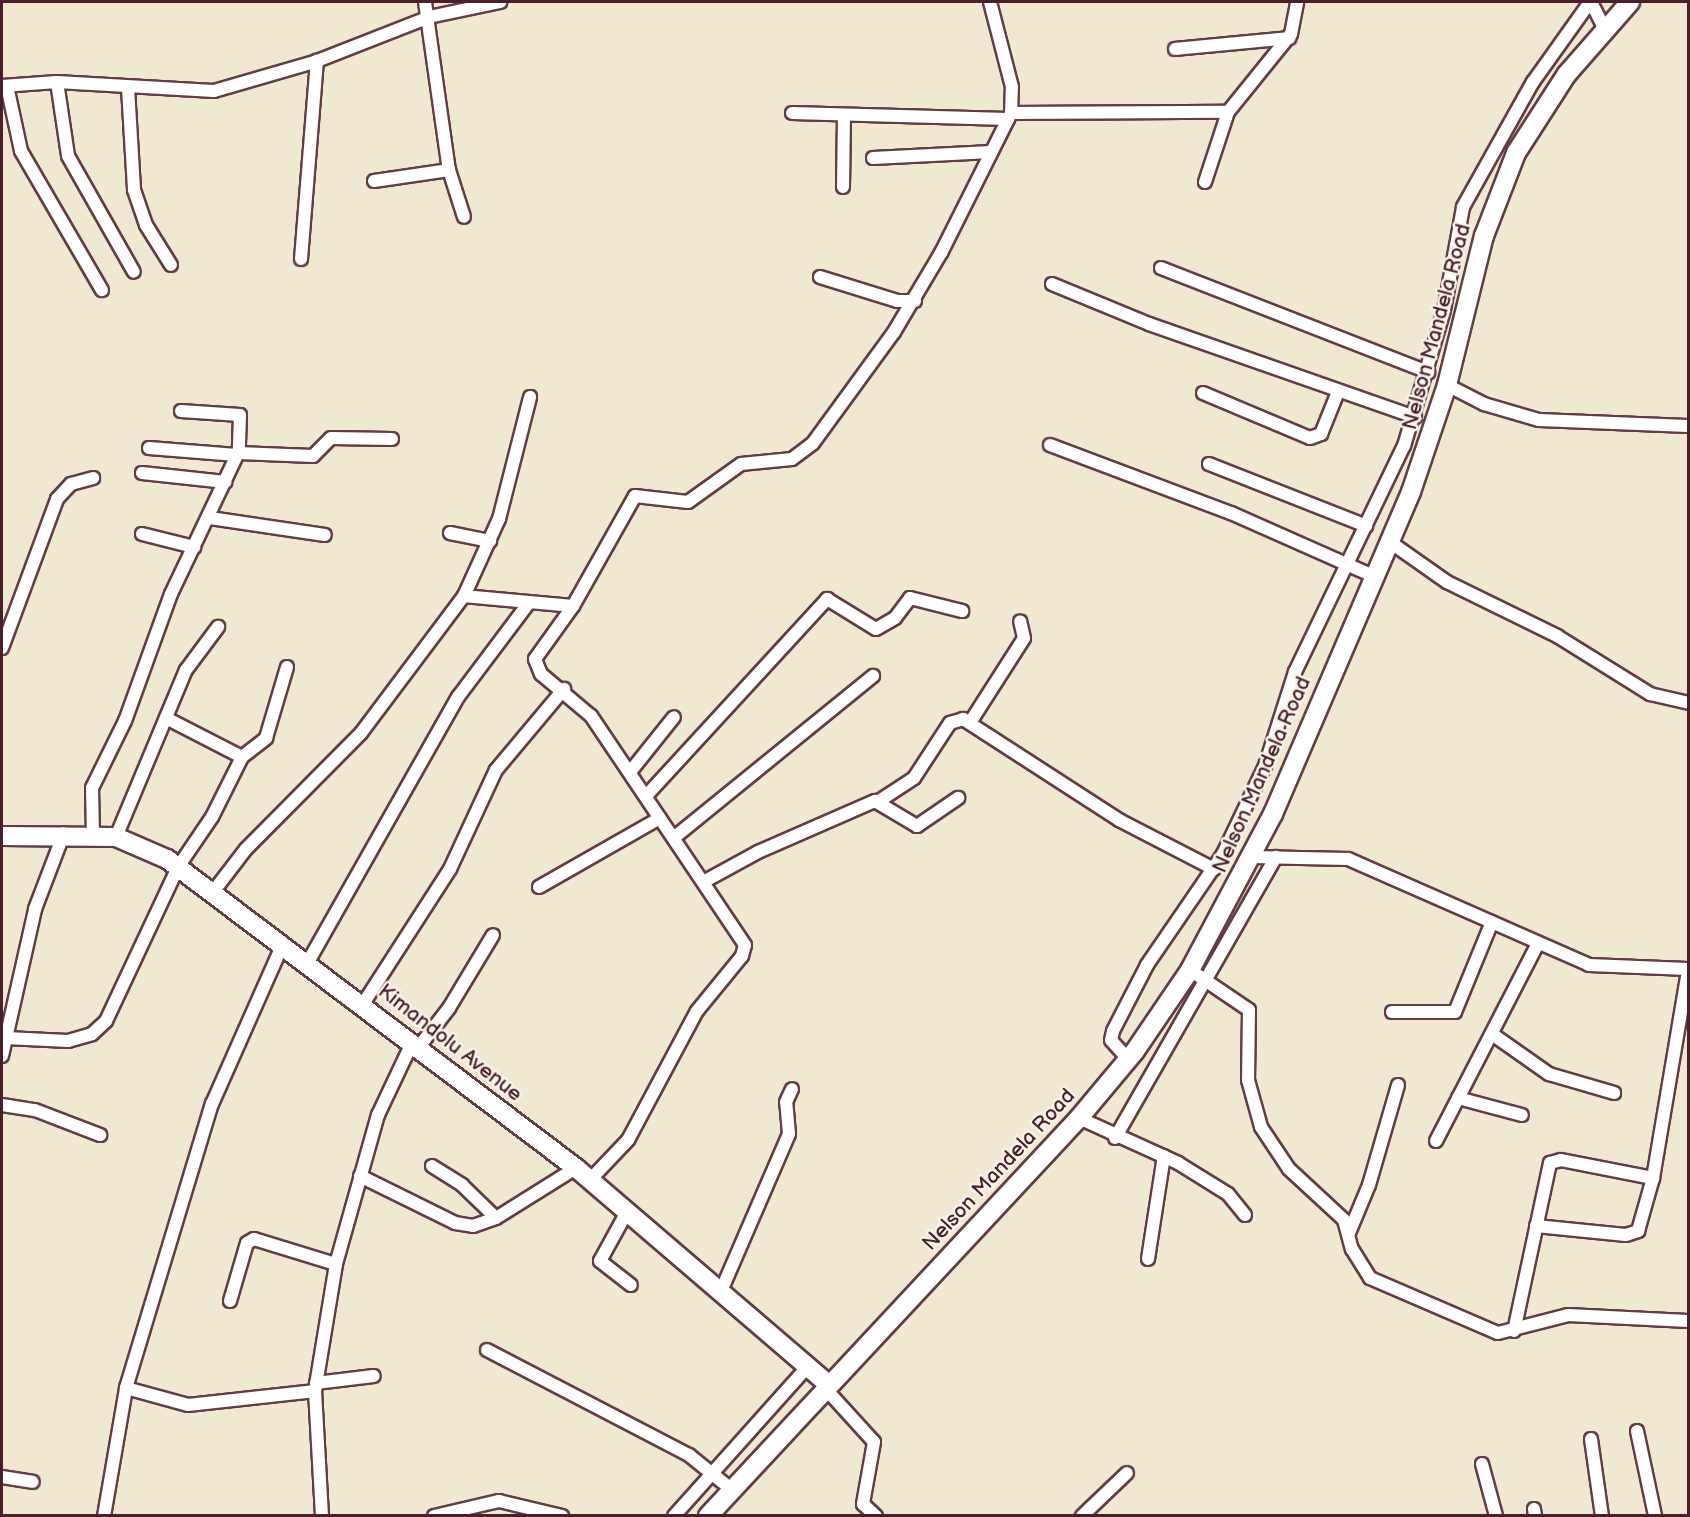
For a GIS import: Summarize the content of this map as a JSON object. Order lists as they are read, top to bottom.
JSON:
{
  "streets": {
    "main road": ["Nelson Mandela Road", "Kimandolu Avenue"]
  },
  "crossings": [
    ["Nelson Mandela Road", "Kimandolu Avenue"]
  ]
}
